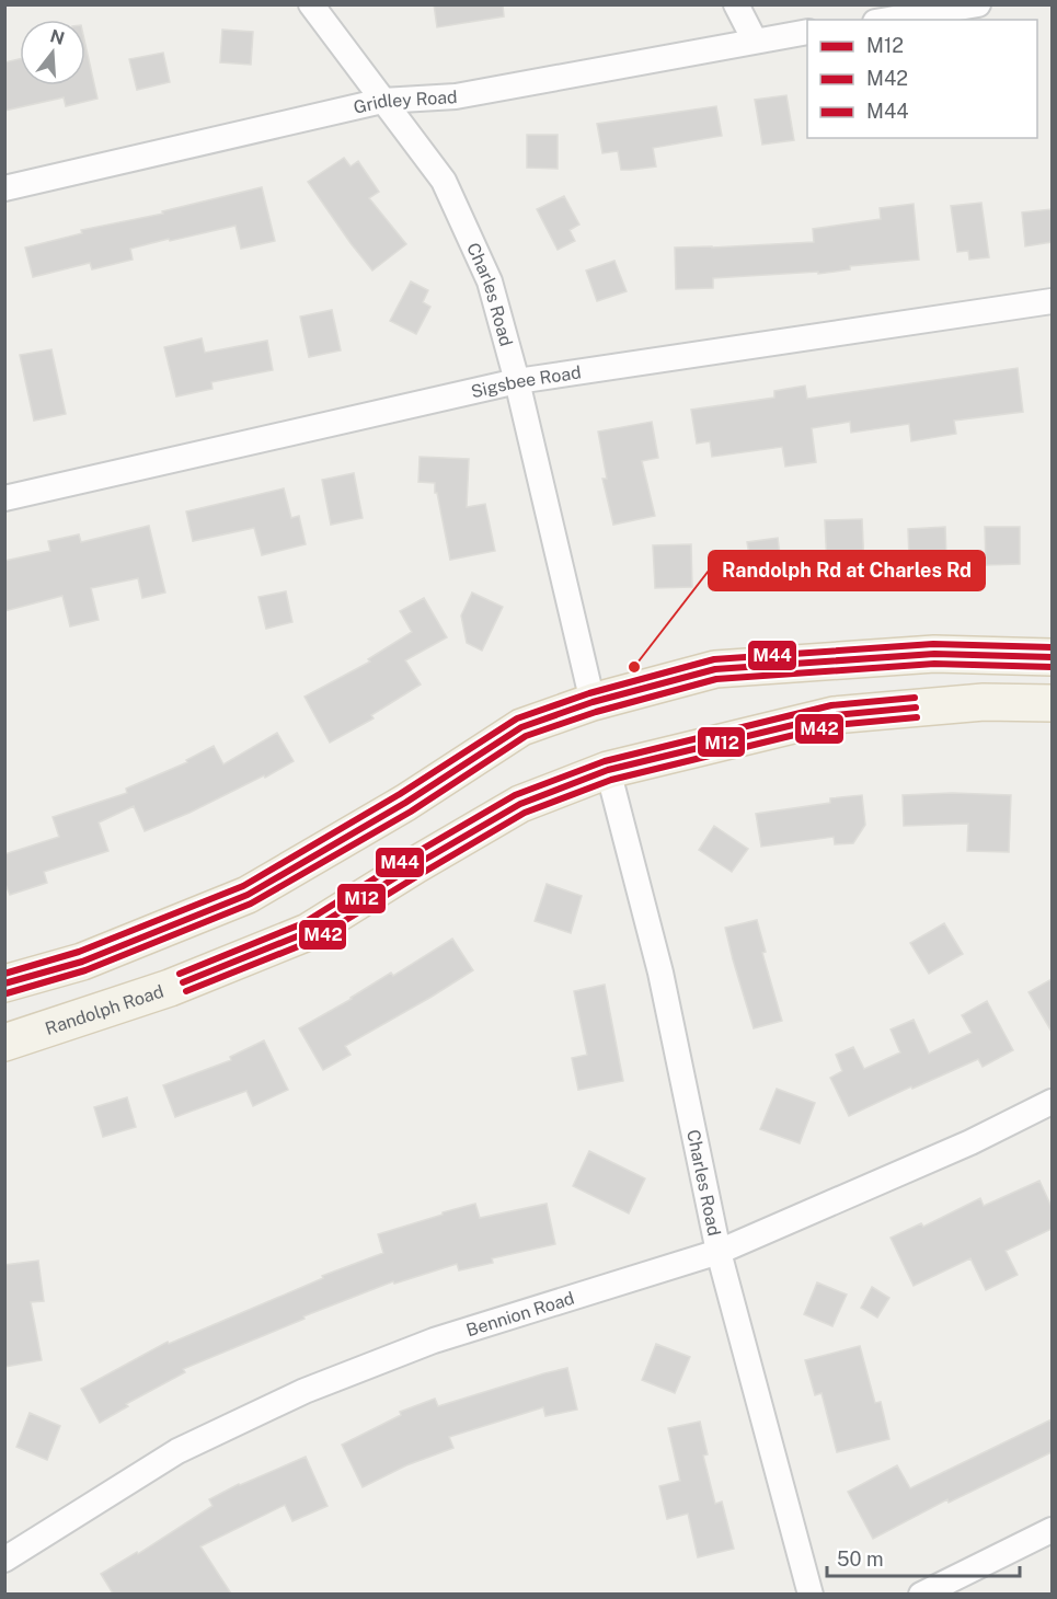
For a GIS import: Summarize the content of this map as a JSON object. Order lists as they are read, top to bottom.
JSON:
{
  "streets": {
    "main road": ["Randolph Road"],
    "street": [
      "Gridley Road",
      "Charles Road",
      "Sigsbee Road",
      "Bennion Road"
    ]
  },
  "crossings": [
    ["Gridley Road", "Charles Road"],
    ["Charles Road", "Sigsbee Road"],
    ["Charles Road", "Randolph Road"],
    ["Charles Road", "Bennion Road"]
  ],
  "places": ["Randolph Rd at Charles Rd"],
  "lines": ["transit line M44", "transit line M12", "transit line M42"],
  "legend": ["M12", "M42", "M44"],
  "scale_bar": "50 m",
  "north": "top"
}
